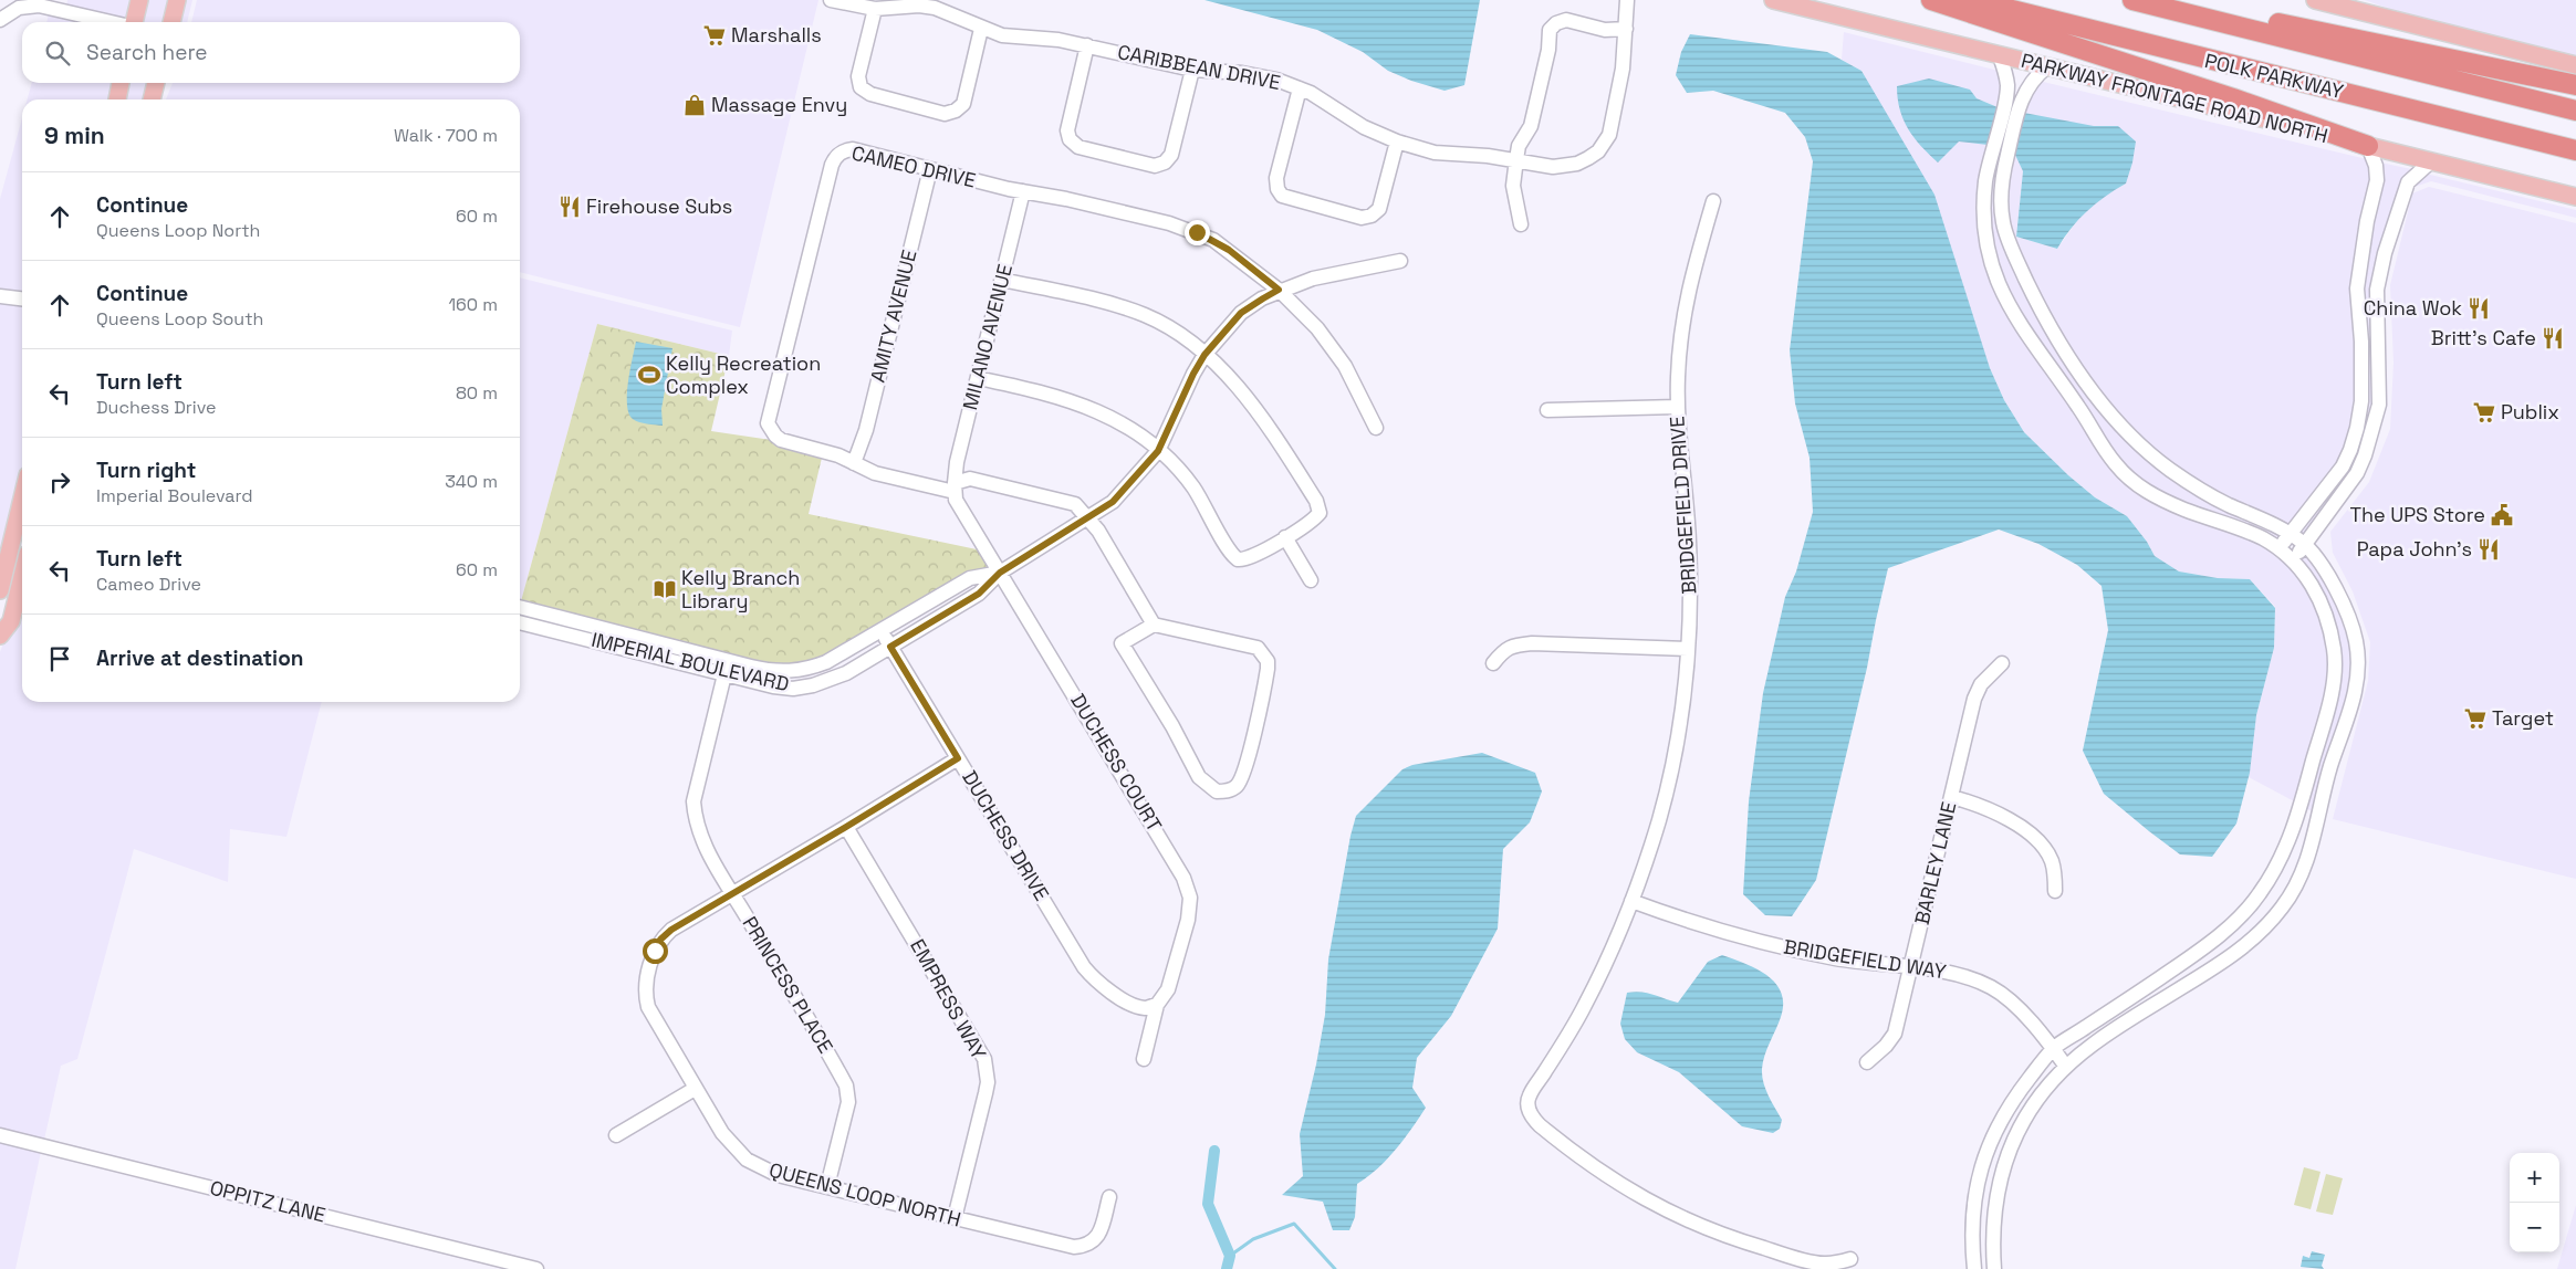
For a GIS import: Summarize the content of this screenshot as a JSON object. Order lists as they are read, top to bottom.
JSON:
{
  "streets": {
    "highway": ["POLK PARKWAY"],
    "main road": ["PARKWAY FRONTAGE ROAD NORTH"],
    "street": [
      "CARIBBEAN DRIVE",
      "CAMEO DRIVE",
      "AMITY AVENUE",
      "MILANO AVENUE",
      "BRIDGEFIELD DRIVE",
      "IMPERIAL BOULEVARD",
      "DUCHESS COURT",
      "DUCHESS DRIVE",
      "BARLEY LANE",
      "BRIDGEFIELD WAY",
      "PRINCESS PLACE",
      "EMPRESS WAY",
      "QUEENS LOOP NORTH",
      "OPPITZ LANE"
    ]
  },
  "crossings": [
    ["CAMEO DRIVE", "AMITY AVENUE"],
    ["CAMEO DRIVE", "MILANO AVENUE"],
    ["CAMEO DRIVE", "IMPERIAL BOULEVARD"],
    ["CAMEO DRIVE", "DUCHESS COURT"],
    ["MILANO AVENUE", "DUCHESS COURT"],
    ["BRIDGEFIELD DRIVE", "BRIDGEFIELD WAY"],
    ["IMPERIAL BOULEVARD", "DUCHESS COURT"],
    ["IMPERIAL BOULEVARD", "DUCHESS DRIVE"],
    ["IMPERIAL BOULEVARD", "PRINCESS PLACE"],
    ["DUCHESS COURT", "DUCHESS DRIVE"],
    ["DUCHESS DRIVE", "QUEENS LOOP NORTH"],
    ["BARLEY LANE", "BRIDGEFIELD WAY"],
    ["PRINCESS PLACE", "QUEENS LOOP NORTH"],
    ["EMPRESS WAY", "QUEENS LOOP NORTH"]
  ],
  "places": {
    "supermarket": ["Marshalls", "Publix", "Target"],
    "shop": ["Massage Envy"],
    "restaurant": [
      "Firehouse Subs",
      "China Wok",
      "Britt's Cafe",
      "Papa John's"
    ],
    "sports": ["Kelly Recreation Complex"],
    "public building": ["The UPS Store"],
    "library": ["Kelly Branch Library"]
  },
  "page": {
    "search": "Search here",
    "heading": ["9 min", "Walk · 700 m"],
    "list": [
      ["Continue", "Queens Loop North", "60 m"],
      ["Continue", "Queens Loop South", "160 m"],
      ["Turn left", "Duchess Drive", "80 m"],
      ["Turn right", "Imperial Boulevard", "340 m"],
      ["Turn left", "Cameo Drive", "60 m"],
      "Arrive at destination"
    ],
    "map_buttons": ["+", "−"]
  }
}
